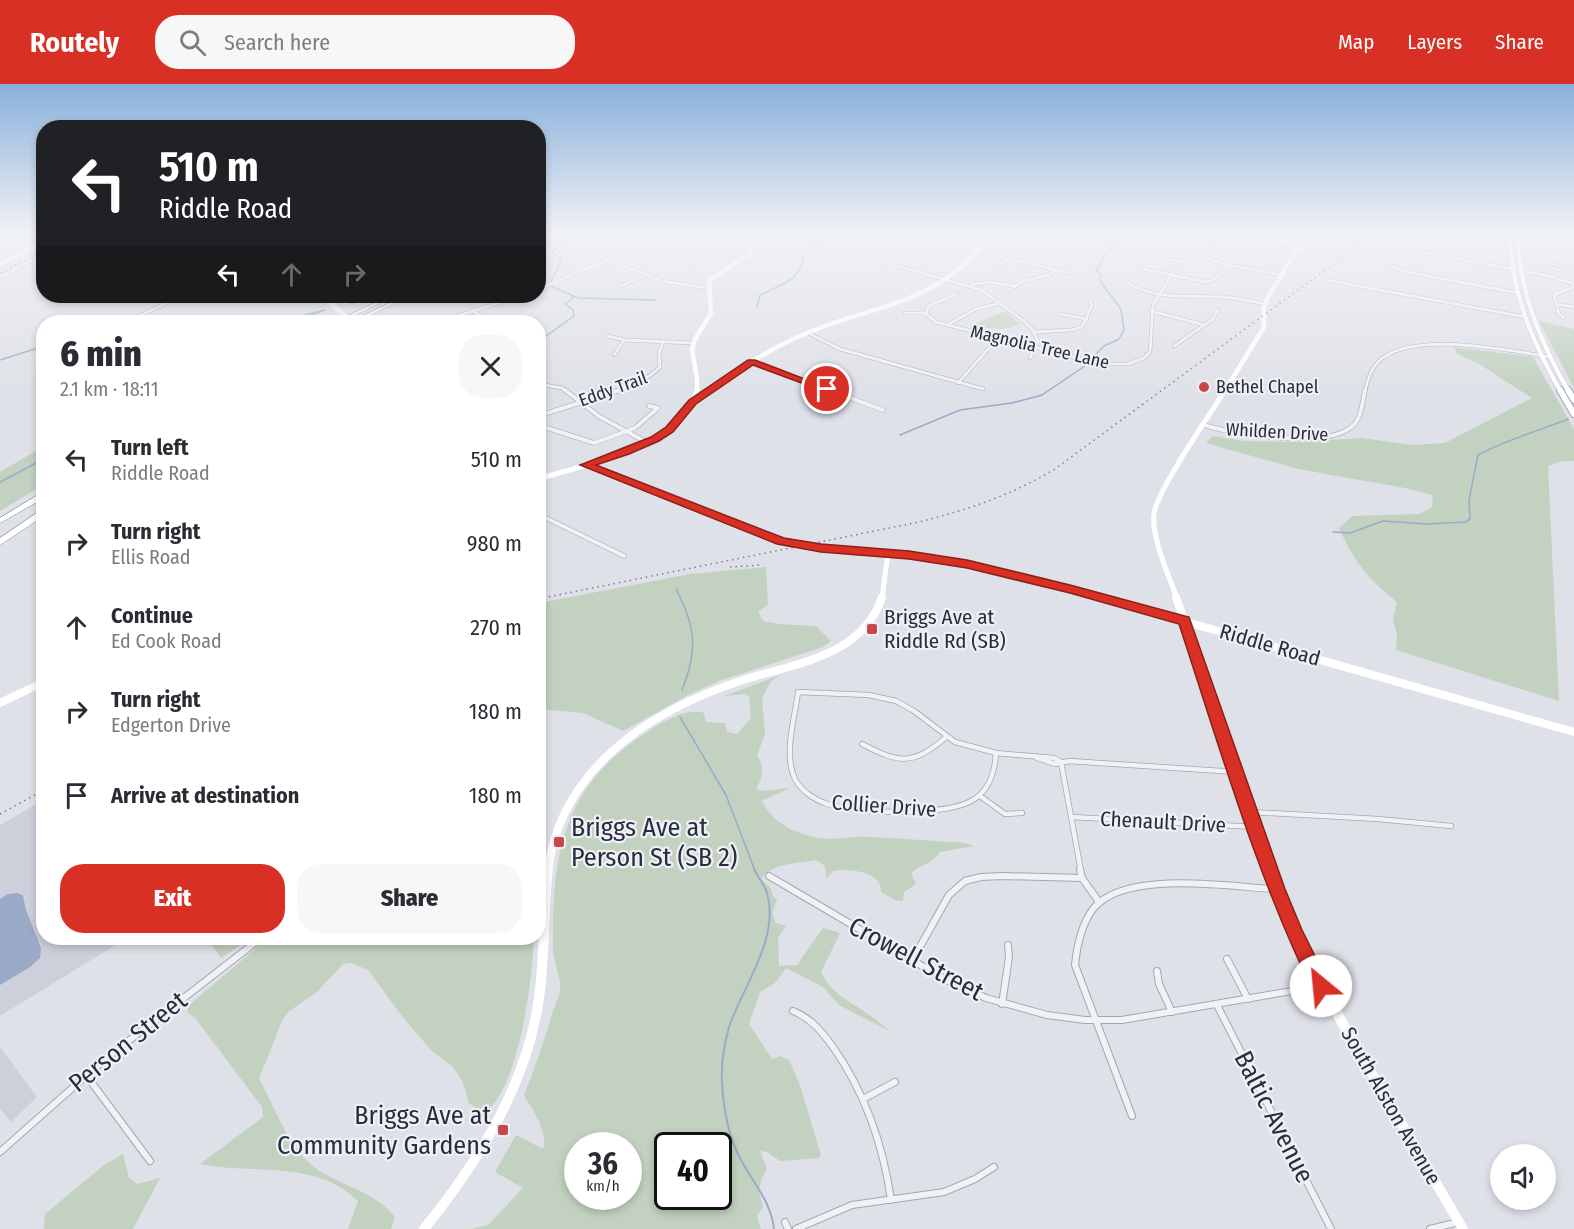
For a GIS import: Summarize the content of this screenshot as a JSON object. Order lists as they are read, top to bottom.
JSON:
{
  "streets": {
    "street": [
      "Magnolia Tree Lane",
      "Eddy Trail",
      "Whilden Drive",
      "Riddle Road",
      "Collier Drive",
      "Chenault Drive",
      "Crowell Street",
      "Person Street",
      "South Alston Avenue",
      "Baltic Avenue"
    ]
  },
  "crossings": [
    ["Whilden Drive", "South Alston Avenue"],
    ["Riddle Road", "South Alston Avenue"],
    ["Collier Drive", "South Alston Avenue"],
    ["Chenault Drive", "South Alston Avenue"],
    ["Crowell Street", "South Alston Avenue"],
    ["Crowell Street", "Baltic Avenue"]
  ],
  "places": {
    "other": ["Bethel Chapel"],
    "transit": ["Briggs Ave at Riddle Rd (SB)", "Briggs Ave at Person St (SB 2)", "Briggs Ave at Community Gardens"]
  },
  "page": {
    "header": "Routely",
    "search": "Search here",
    "nav": ["Map", "Layers", "Share"],
    "turn": ["510 m", "Riddle Road"],
    "heading": ["6 min", "2.1 km · 18:11"],
    "list": [
      {
        "name": "Turn left",
        "note": "Riddle Road",
        "value": "510 m"
      },
      {
        "name": "Turn right",
        "note": "Ellis Road",
        "value": "980 m"
      },
      {
        "name": "Continue",
        "note": "Ed Cook Road",
        "value": "270 m"
      },
      {
        "name": "Turn right",
        "note": "Edgerton Drive",
        "value": "180 m"
      },
      {
        "name": "Arrive at destination",
        "value": "180 m"
      }
    ],
    "buttons": ["Exit", "Share"],
    "speed": "36 km/h",
    "limit": "40"
  }
}
